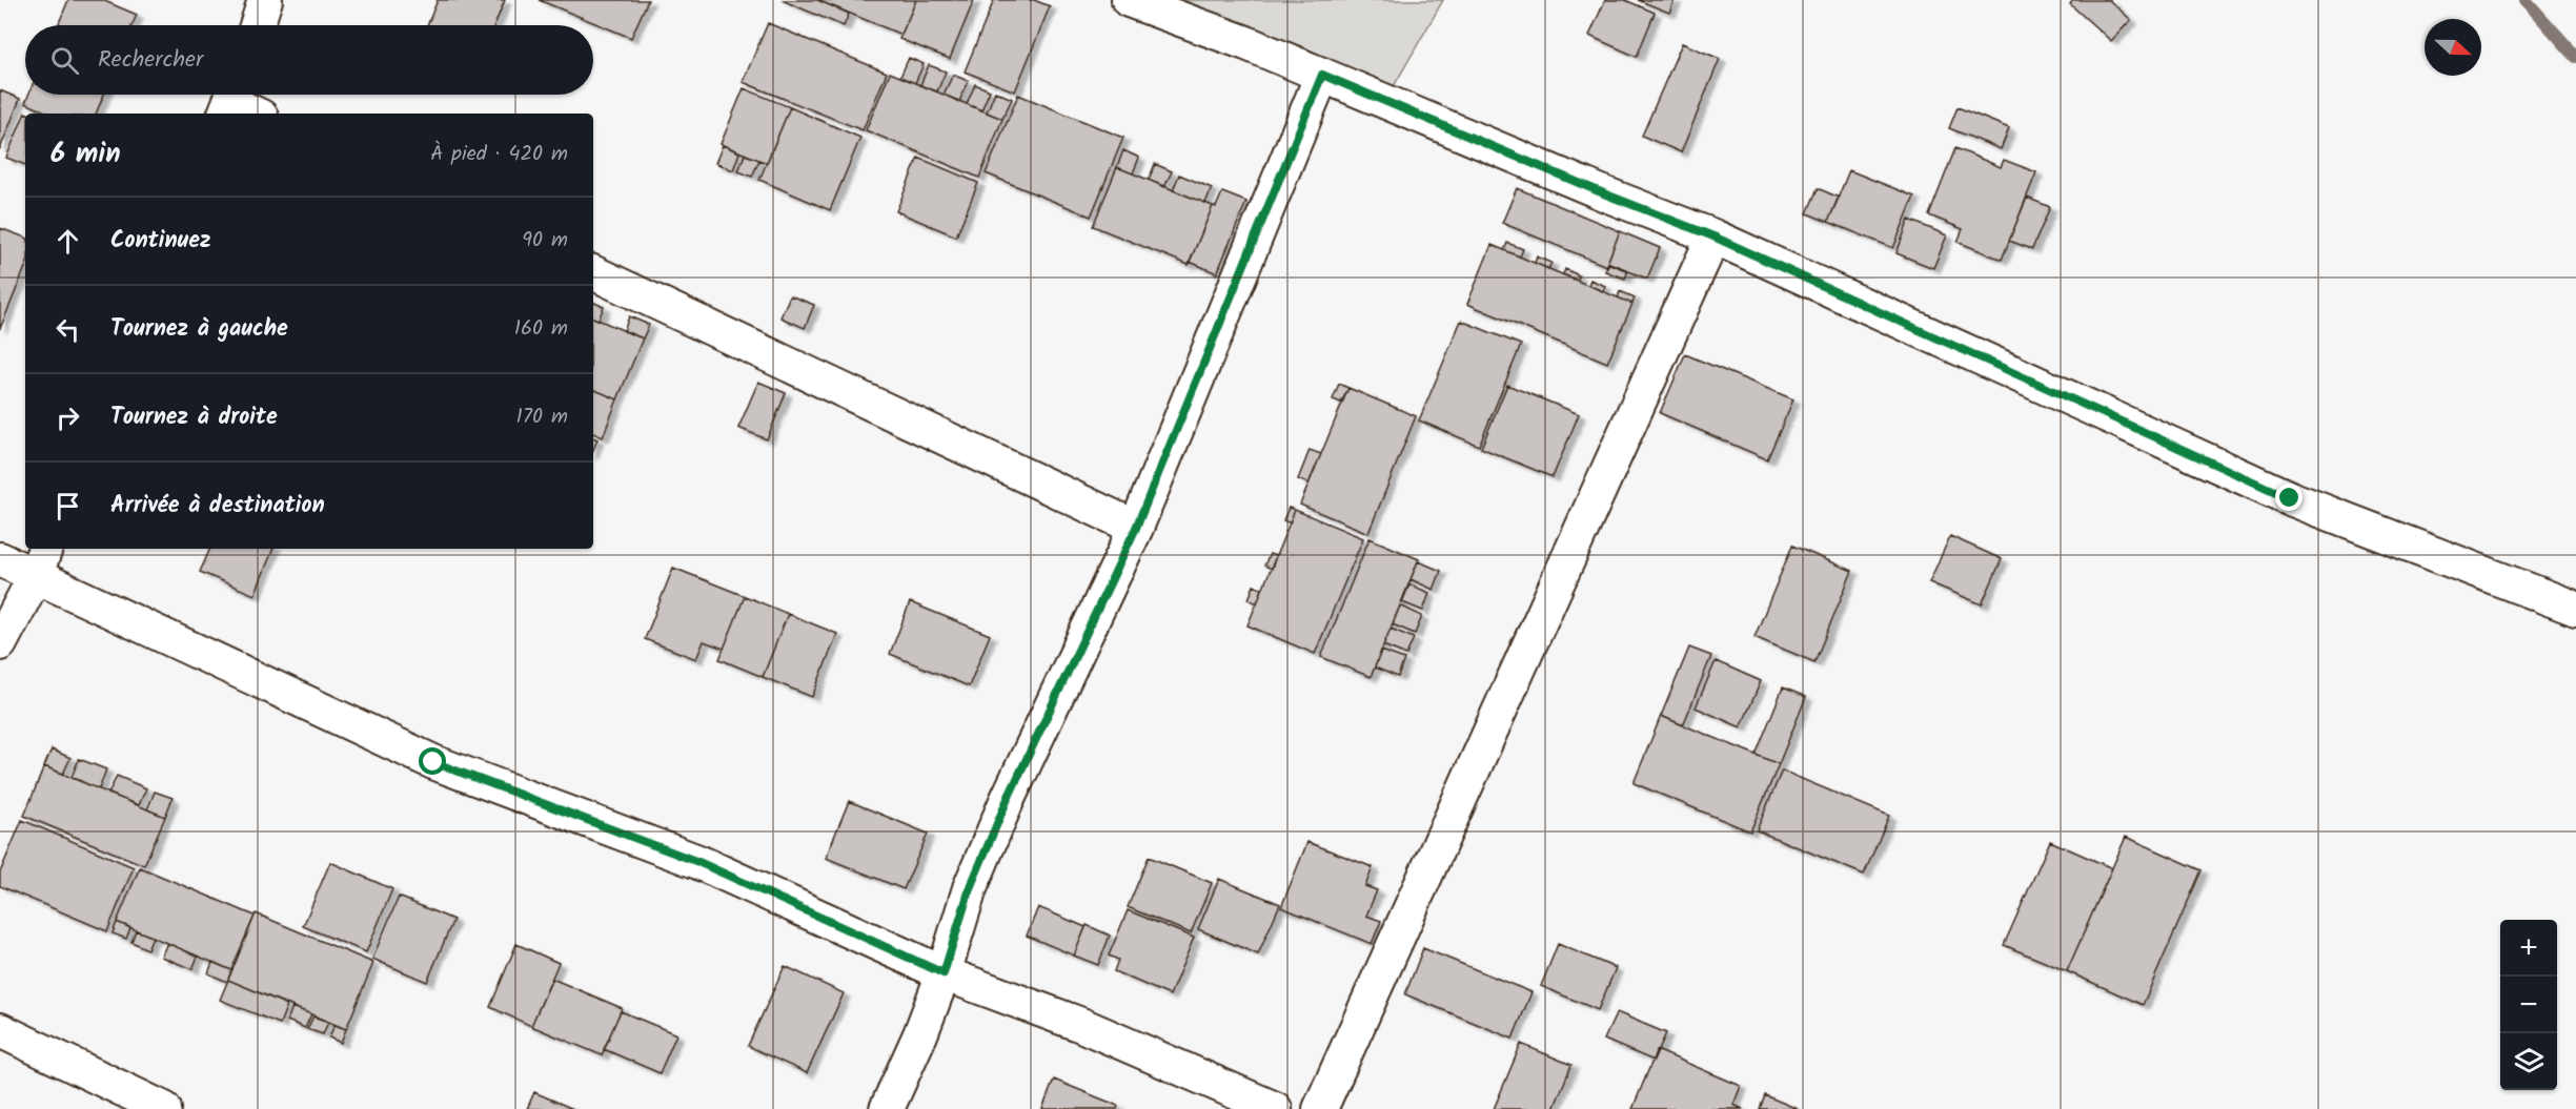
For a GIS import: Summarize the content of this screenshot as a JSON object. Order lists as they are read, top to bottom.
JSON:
{
  "north": "right",
  "page": {
    "search": "Rechercher",
    "heading": ["6 min", "À pied · 420 m"],
    "list": [
      ["Continuez", "90 m"],
      ["Tournez à gauche", "160 m"],
      ["Tournez à droite", "170 m"],
      "Arrivée à destination"
    ],
    "map_buttons": ["+", "−"]
  }
}
